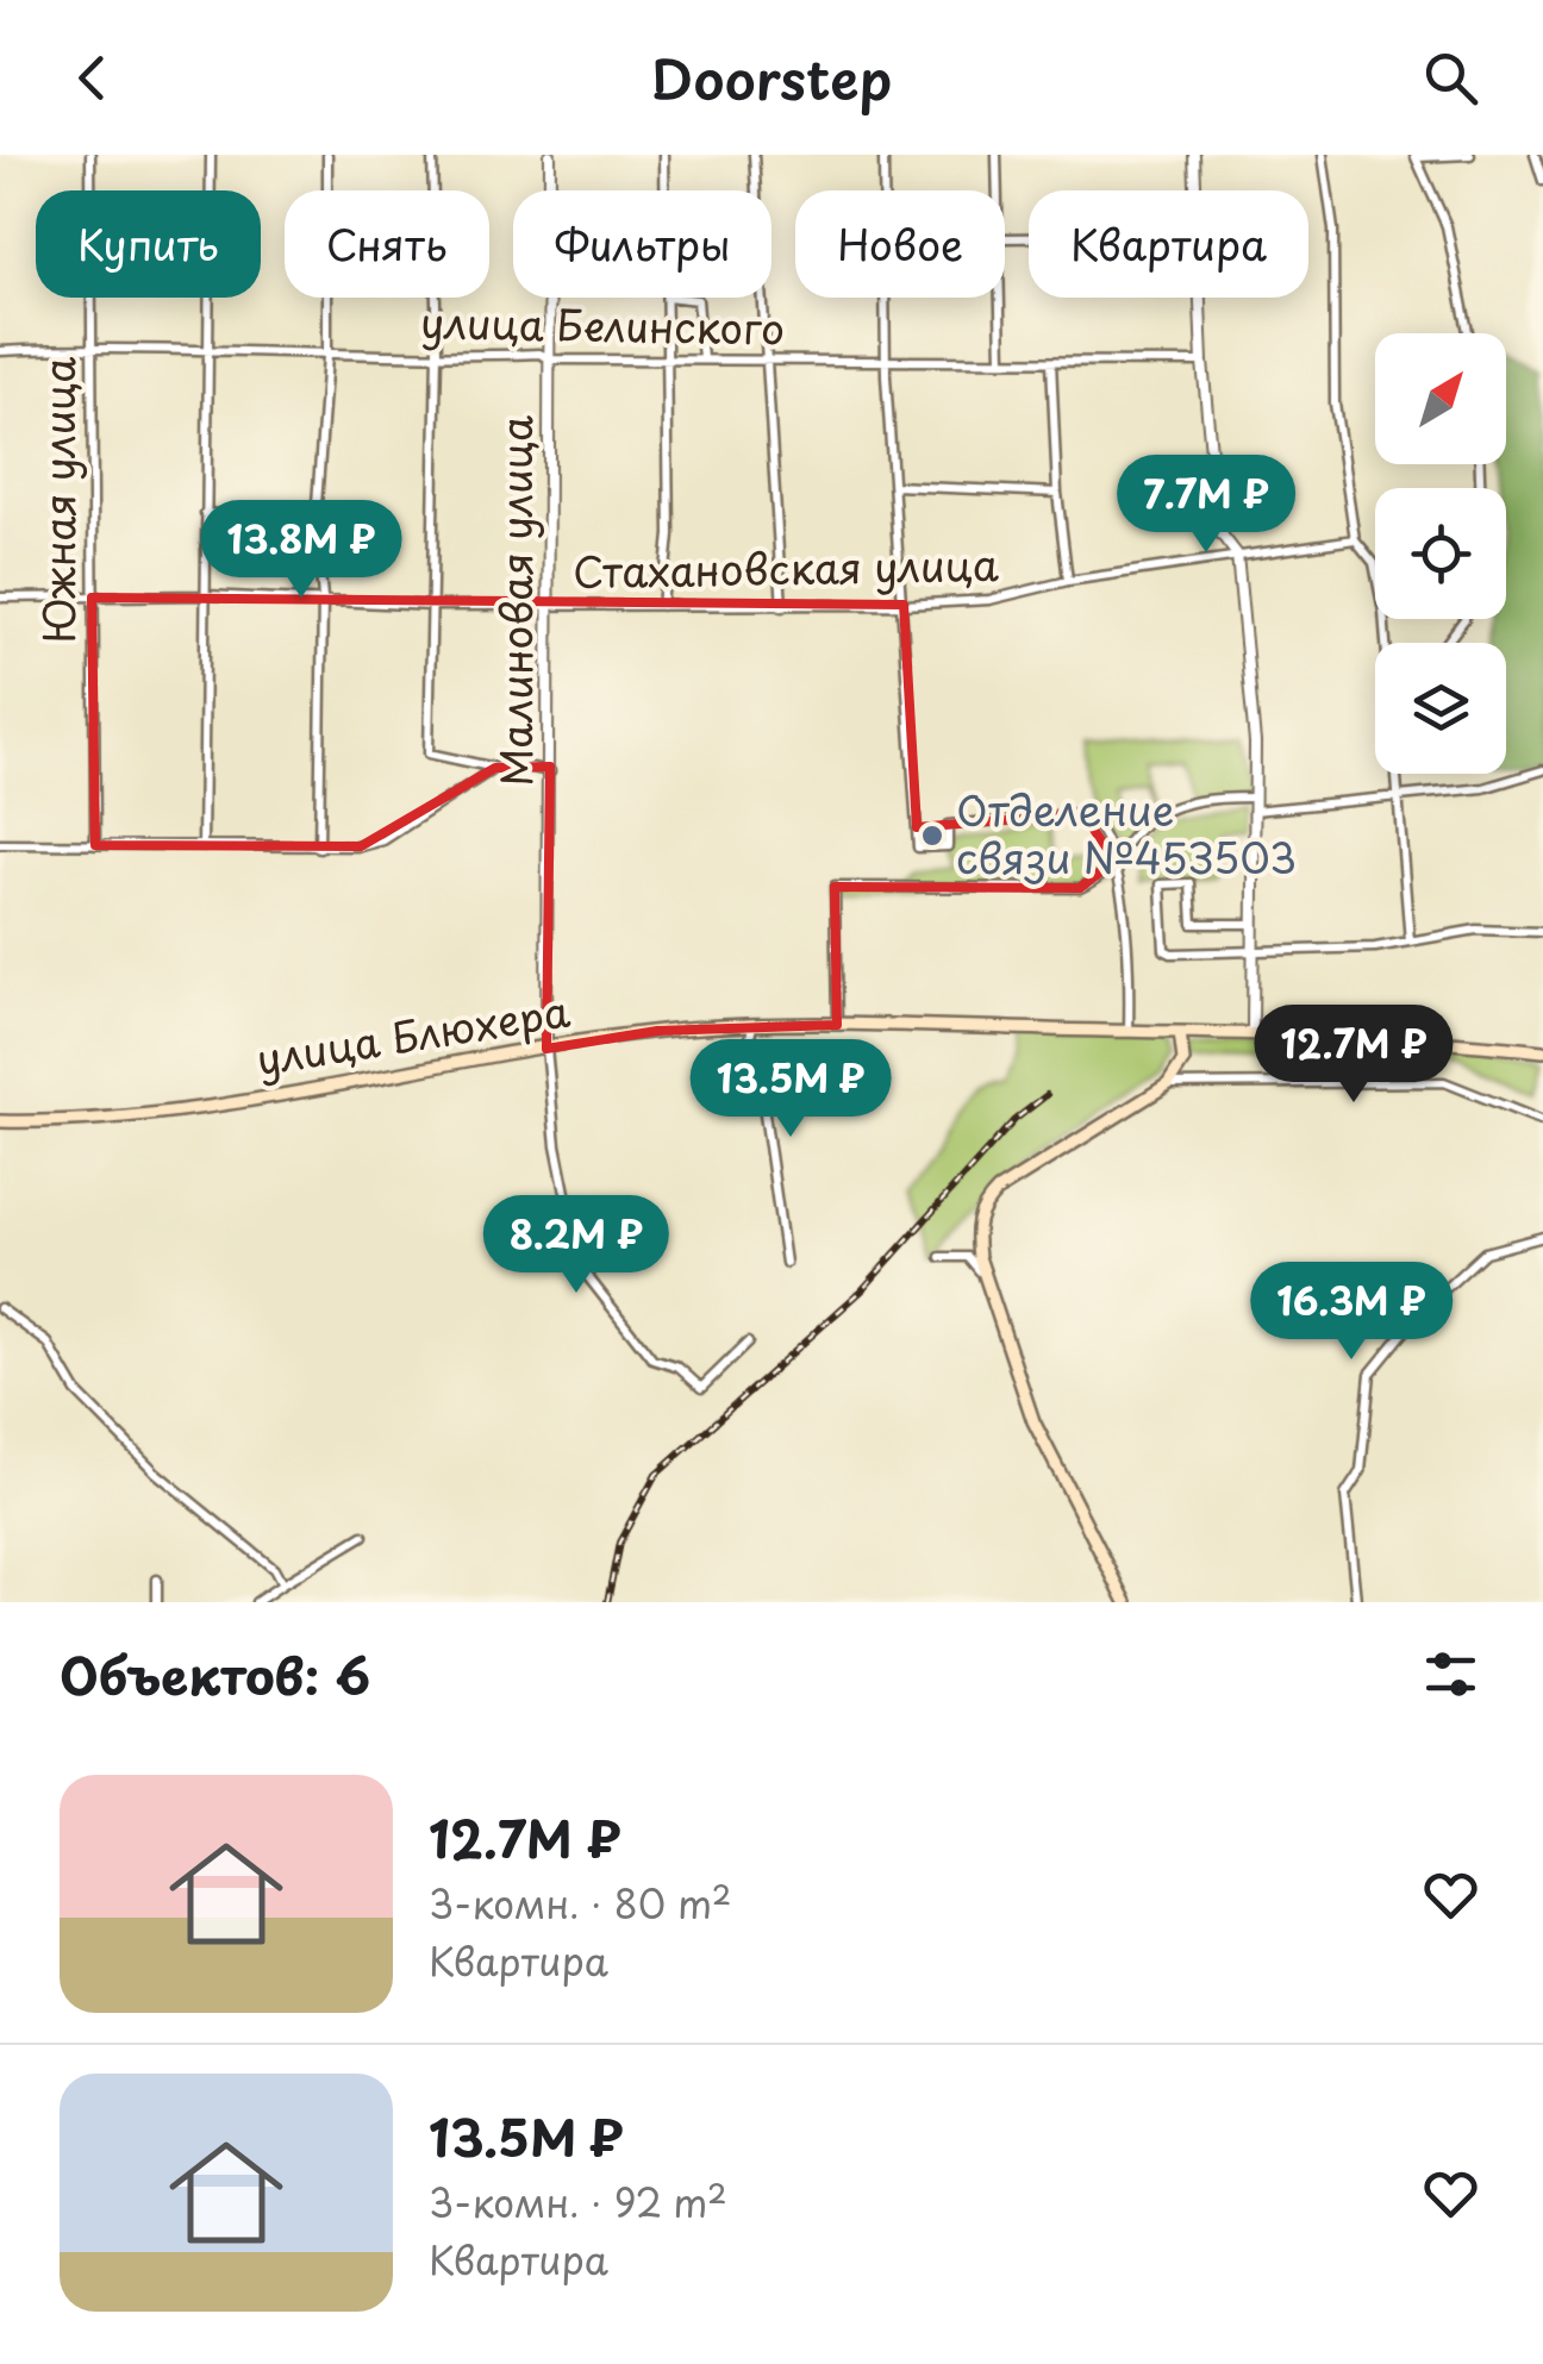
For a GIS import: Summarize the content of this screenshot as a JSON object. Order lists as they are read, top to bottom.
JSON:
{
  "streets": {
    "main road": ["улица Блюхера"],
    "street": [
      "улица Белинского",
      "Южная улица",
      "Стахановская улица",
      "Малиновая улица"
    ]
  },
  "crossings": [
    ["улица Белинского", "Южная улица"],
    ["улица Белинского", "Малиновая улица"],
    ["Южная улица", "Стахановская улица"],
    ["Стахановская улица", "Малиновая улица"],
    ["Малиновая улица", "улица Блюхера"]
  ],
  "places": ["Отделение связи №453503"],
  "north": "top right",
  "page": {
    "header": "Doorstep",
    "chip": [
      "Купить",
      "Снять",
      "Фильтры",
      "Новое",
      "Квартира"
    ],
    "price": [
      "7.7M ₽",
      "13.8M ₽",
      "12.7M ₽",
      "13.5M ₽",
      "8.2M ₽",
      "16.3M ₽"
    ],
    "heading": "Объектов: 6",
    "list": [
      {
        "name": "12.7M ₽",
        "note": "3-комн. · 80 m² · Квартира"
      },
      {
        "name": "13.5M ₽",
        "note": "3-комн. · 92 m² · Квартира"
      }
    ]
  }
}
